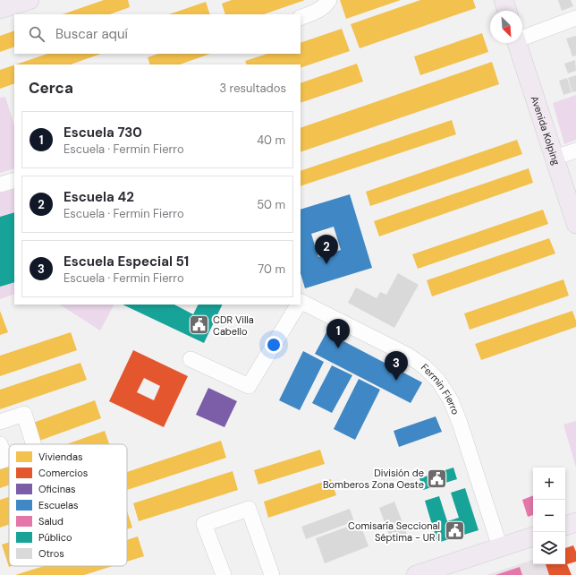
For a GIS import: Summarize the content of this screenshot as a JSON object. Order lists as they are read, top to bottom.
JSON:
{
  "streets": {
    "main road": ["Avenida Kolping"],
    "street": ["Fermin Fierro"]
  },
  "places": {
    "public building": ["CDR Villa Cabello", "División de Bomberos Zona Oeste", "Comisaría Seccional Séptima - UR I"]
  },
  "legend": [
    "Viviendas",
    "Comercios",
    "Oficinas",
    "Escuelas",
    "Salud",
    "Público",
    "Otros"
  ],
  "north": "bottom right",
  "page": {
    "search": "Buscar aquí",
    "heading": ["Cerca", "3 resultados"],
    "list": [
      {
        "mark": "1",
        "name": "Escuela 730",
        "note": "Escuela · Fermin Fierro",
        "value": "40 m"
      },
      {
        "mark": "2",
        "name": "Escuela 42",
        "note": "Escuela · Fermin Fierro",
        "value": "50 m"
      },
      {
        "mark": "3",
        "name": "Escuela Especial 51",
        "note": "Escuela · Fermin Fierro",
        "value": "70 m"
      }
    ],
    "pins": ["2", "1", "3"],
    "map_buttons": ["+", "−"]
  }
}
